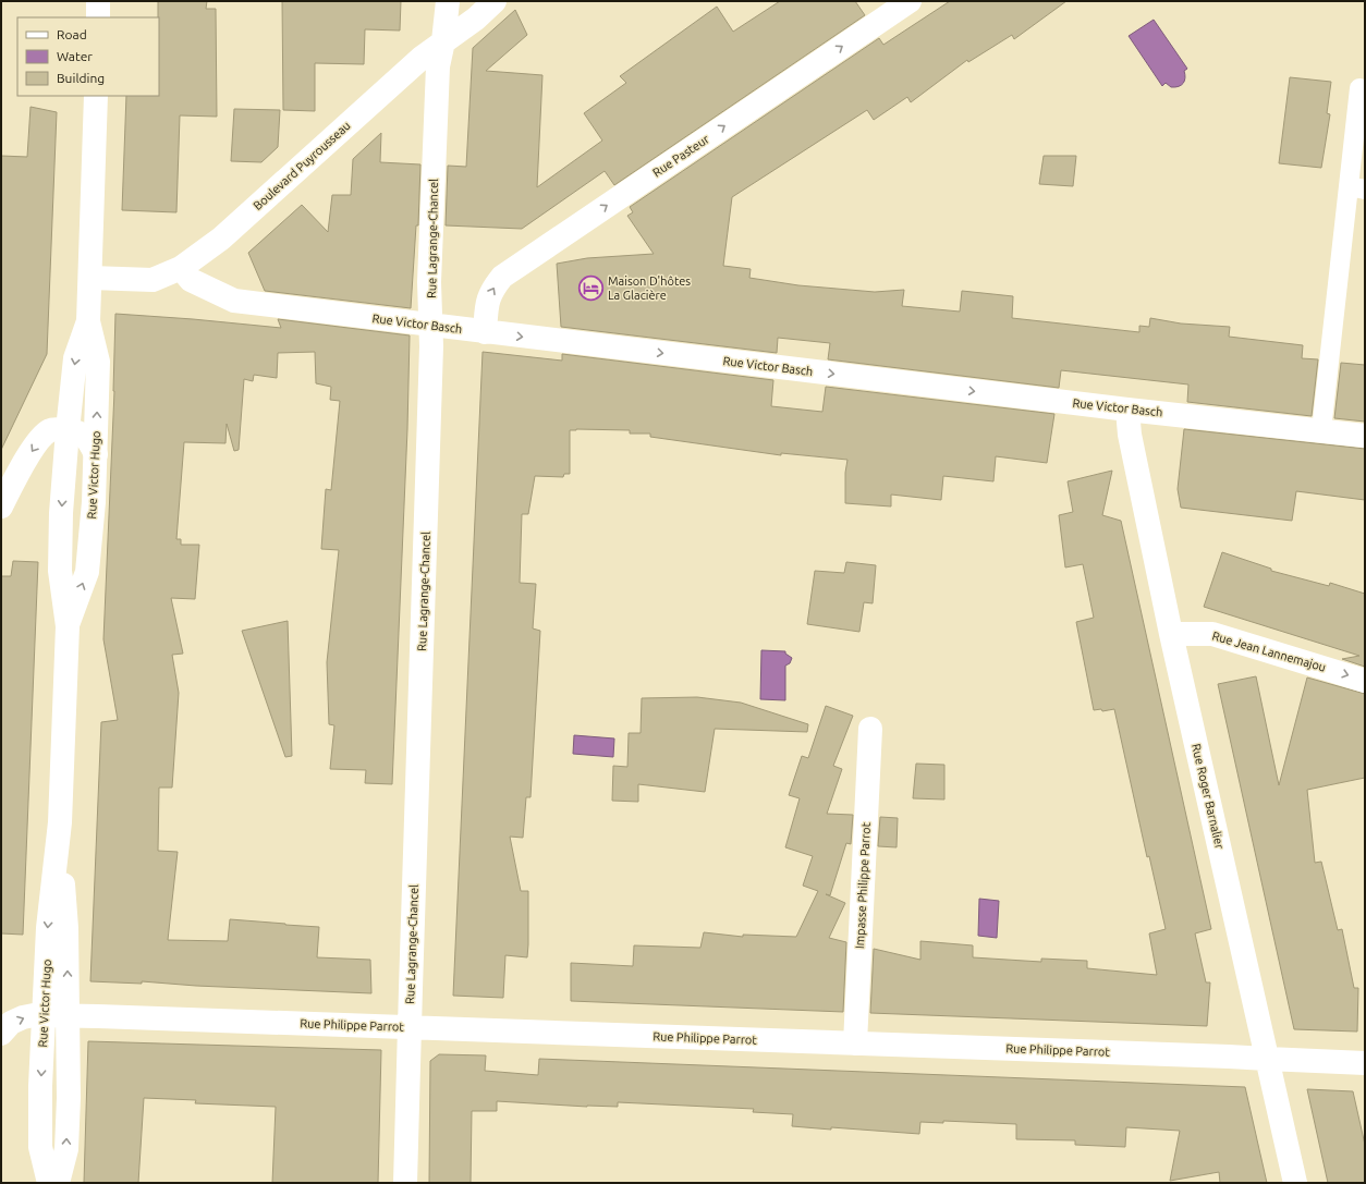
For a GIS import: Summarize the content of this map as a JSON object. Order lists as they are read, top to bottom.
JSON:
{
  "streets": {
    "street": [
      "Rue Pasteur",
      "Boulevard Puyrousseau",
      "Rue Lagrange-Chancel",
      "Rue Victor Basch",
      "Rue Victor Hugo",
      "Rue Jean Lannemajou",
      "Rue Roger Barnalier",
      "Impasse Philippe Parrot",
      "Rue Philippe Parrot"
    ]
  },
  "crossings": [
    ["Rue Pasteur", "Rue Victor Basch"],
    ["Boulevard Puyrousseau", "Rue Lagrange-Chancel"],
    ["Boulevard Puyrousseau", "Rue Victor Basch"],
    ["Boulevard Puyrousseau", "Rue Victor Hugo"],
    ["Rue Lagrange-Chancel", "Rue Victor Basch"],
    ["Rue Lagrange-Chancel", "Rue Philippe Parrot"],
    ["Rue Victor Basch", "Rue Roger Barnalier"],
    ["Rue Victor Hugo", "Rue Philippe Parrot"],
    ["Rue Jean Lannemajou", "Rue Roger Barnalier"],
    ["Rue Roger Barnalier", "Rue Philippe Parrot"],
    ["Impasse Philippe Parrot", "Rue Philippe Parrot"]
  ],
  "one_way": ["Rue Pasteur", "Rue Victor Basch", "Rue Jean Lannemajou"],
  "places": {
    "hotel": ["Maison D'hôtes La Glacière"]
  },
  "legend": ["Road", "Water", "Building"]
}
